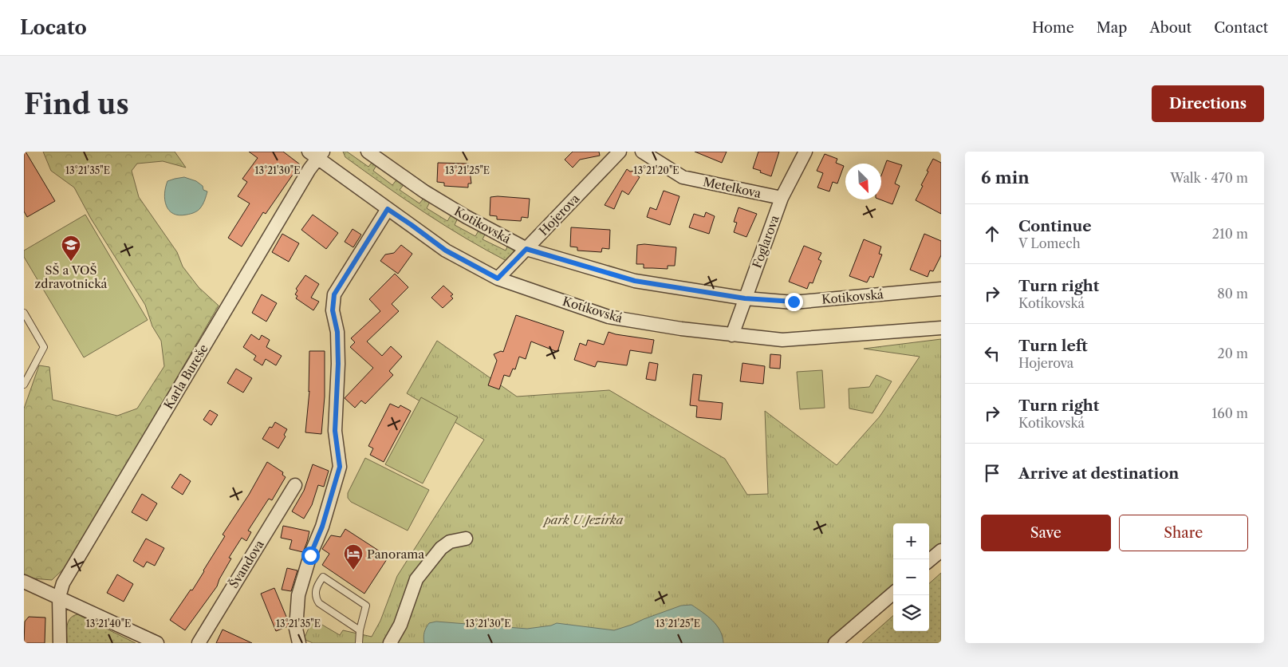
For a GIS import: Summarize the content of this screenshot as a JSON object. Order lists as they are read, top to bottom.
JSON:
{
  "streets": {
    "street": [
      "Metelkova",
      "Hojerova",
      "Kotikovská",
      "Foglarova",
      "Kotíkovská",
      "Karla Bureše",
      "Švandova"
    ]
  },
  "crossings": [
    ["Metelkova", "Foglarova"],
    ["Hojerova", "Kotikovská"],
    ["Hojerova", "Kotíkovská"],
    ["Kotikovská", "Foglarova"],
    ["Foglarova", "Kotíkovská"],
    ["Kotíkovská", "Karla Bureše"]
  ],
  "parks": ["park U Jezírka"],
  "places": {
    "school or university": ["SŠ a VOŠ zdravotnická"],
    "hotel": ["Panorama"]
  },
  "north": "bottom right",
  "page": {
    "header": "Locato",
    "nav": [
      "Home",
      "Map",
      "About",
      "Contact"
    ],
    "buttons": [
      "Directions",
      ["Save", "Share"]
    ],
    "title": "Find us",
    "heading": ["6 min", "Walk · 470 m"],
    "list": [
      ["Continue", "V Lomech", "210 m"],
      ["Turn right", "Kotíkovská", "80 m"],
      ["Turn left", "Hojerova", "20 m"],
      ["Turn right", "Kotikovská", "160 m"],
      "Arrive at destination"
    ],
    "map_buttons": ["+", "−"]
  },
  "coordinates": [
    "13°21'35\"E",
    "13°21'30\"E",
    "13°21'25\"E",
    "13°21'20\"E",
    "13°21'40\"E"
  ]
}
